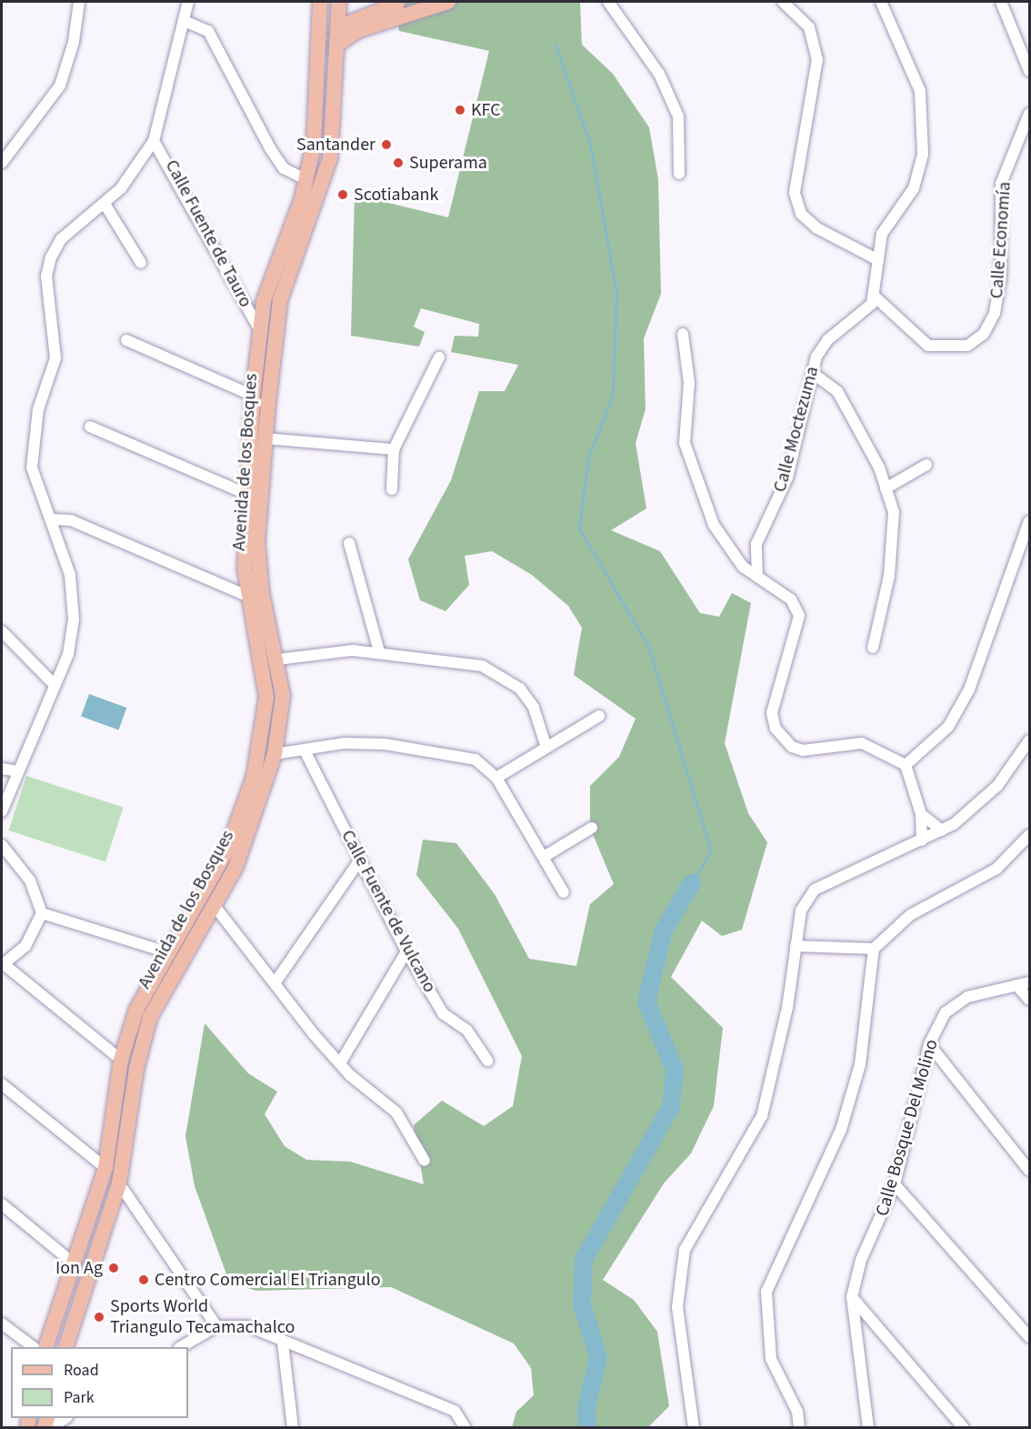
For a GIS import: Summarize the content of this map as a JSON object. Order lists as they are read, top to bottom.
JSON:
{
  "streets": {
    "main road": ["Avenida de los Bosques"],
    "street": [
      "Calle Fuente de Tauro",
      "Calle Economía",
      "Calle Moctezuma",
      "Calle Fuente de Vulcano",
      "Calle Bosque Del Molino"
    ]
  },
  "crossings": [
    ["Calle Fuente de Tauro", "Avenida de los Bosques"],
    ["Calle Economía", "Calle Moctezuma"]
  ],
  "places": [
    "KFC",
    "Santander",
    "Superama",
    "Scotiabank",
    "Ion Ag",
    "Centro Comercial El Triangulo",
    "Sports World Triangulo Tecamachalco"
  ],
  "legend": ["Road", "Park"]
}
